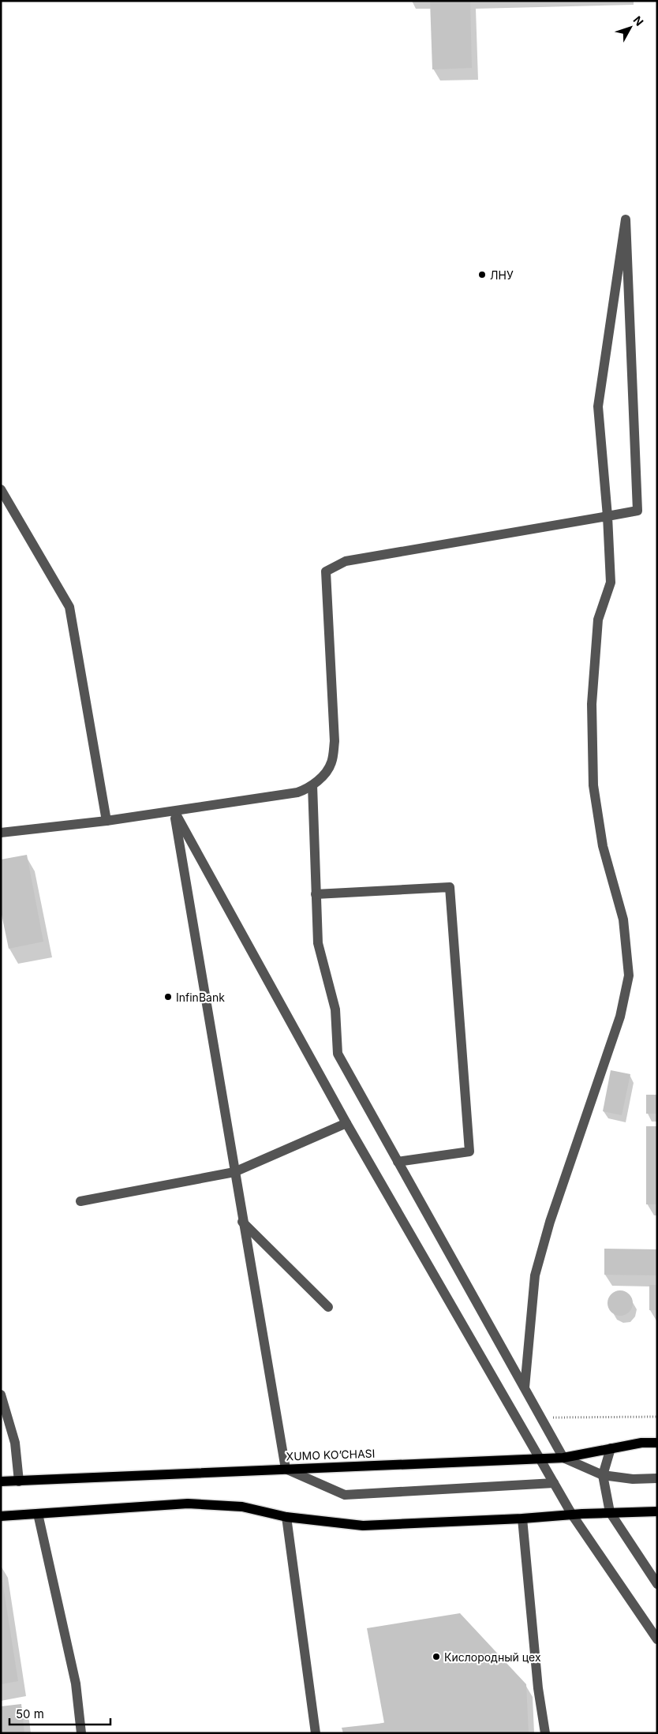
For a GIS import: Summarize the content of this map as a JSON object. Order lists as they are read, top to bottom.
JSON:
{
  "streets": {
    "main road": ["XUMO KO’CHASI"]
  },
  "places": ["ЛНУ", "InfinBank", "Кислородный цех"],
  "scale_bar": "50 m",
  "north": "top right"
}
